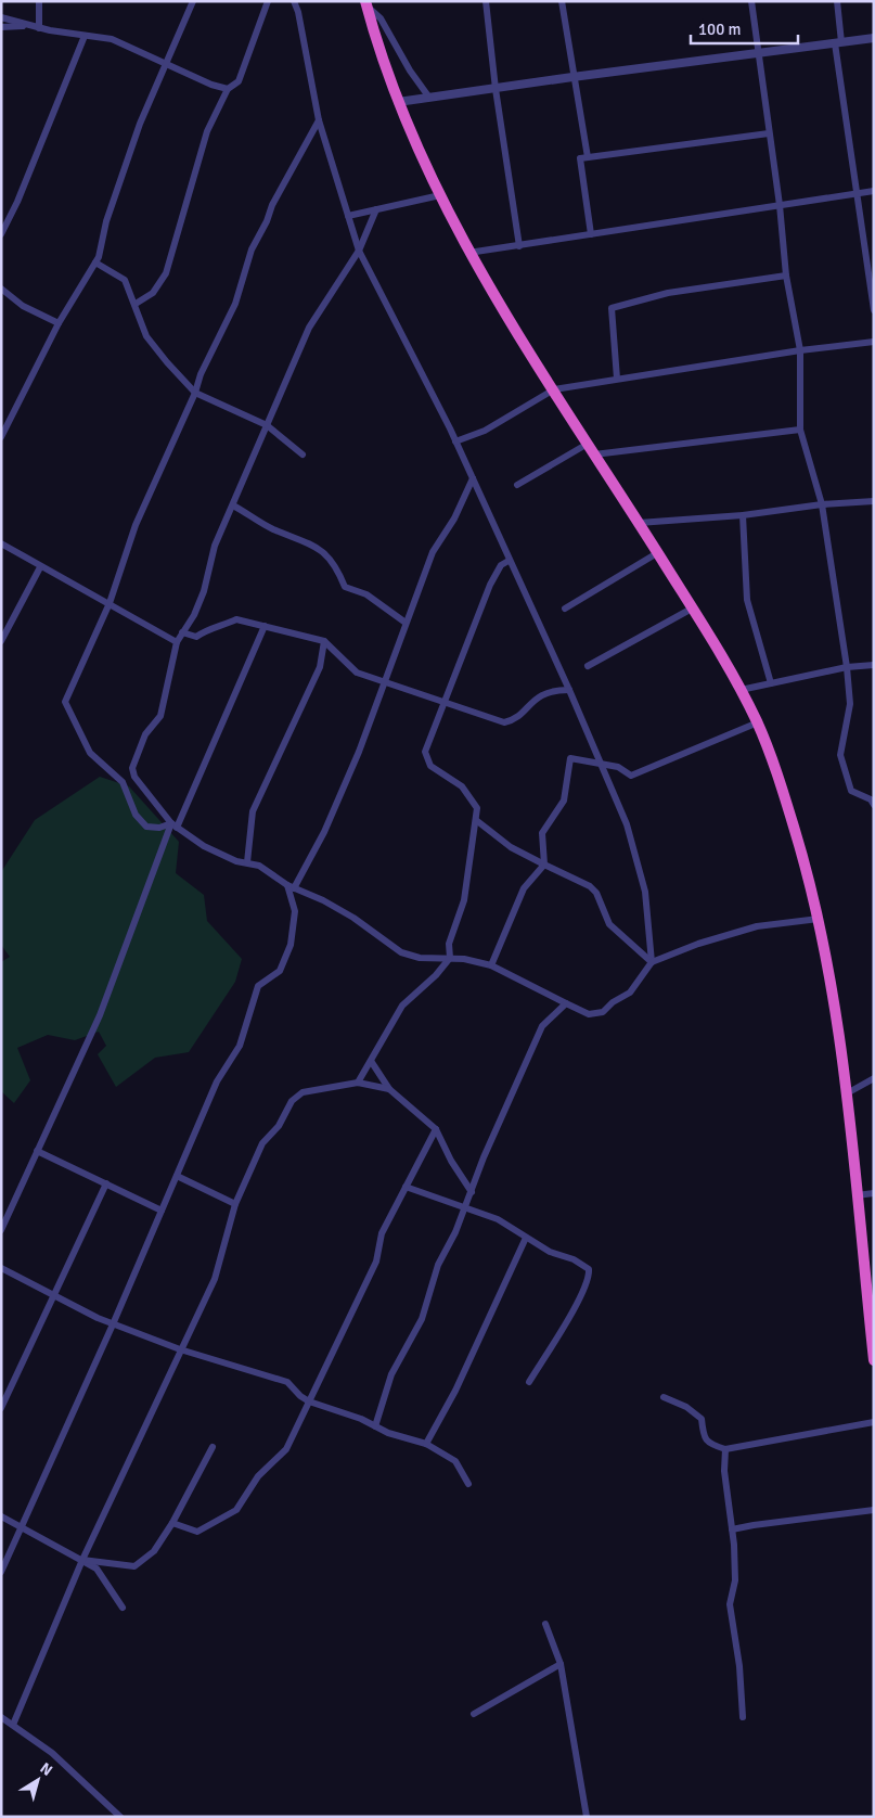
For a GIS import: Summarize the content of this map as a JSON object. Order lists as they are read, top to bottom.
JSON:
{
  "scale_bar": "100 m",
  "north": "top right"
}
